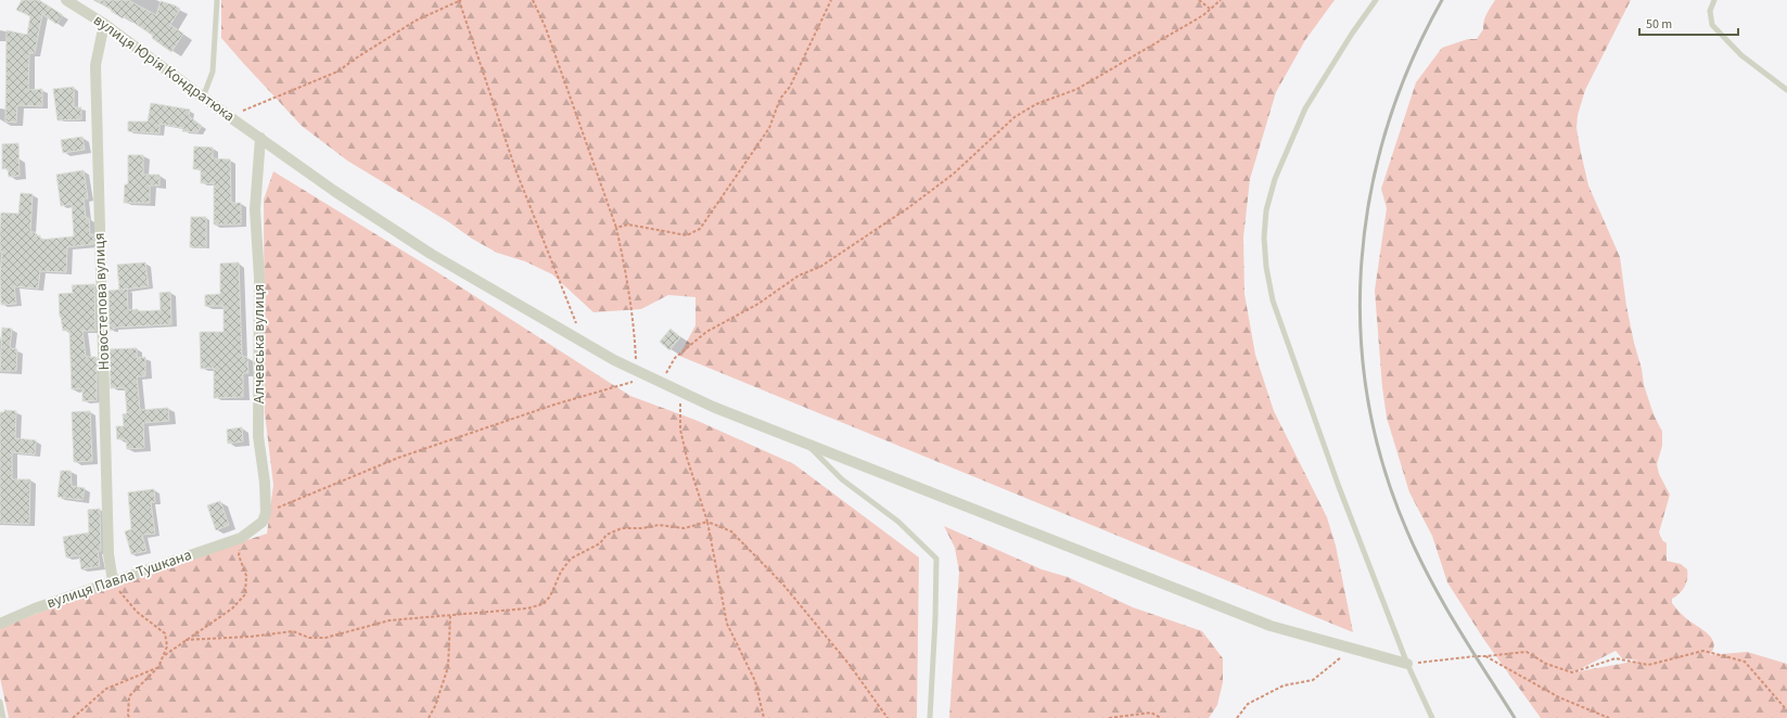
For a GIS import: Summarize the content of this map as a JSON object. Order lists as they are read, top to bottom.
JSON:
{
  "streets": {
    "street": [
      "вулиця Юрія Кондратюка",
      "Новостепова вулиця",
      "Алчевська вулиця",
      "вулиця Павла Тушкана"
    ]
  },
  "crossings": [
    ["вулиця Юрія Кондратюка", "Новостепова вулиця"],
    ["вулиця Юрія Кондратюка", "Алчевська вулиця"],
    ["Новостепова вулиця", "вулиця Павла Тушкана"]
  ],
  "scale_bar": "50 m"
}
